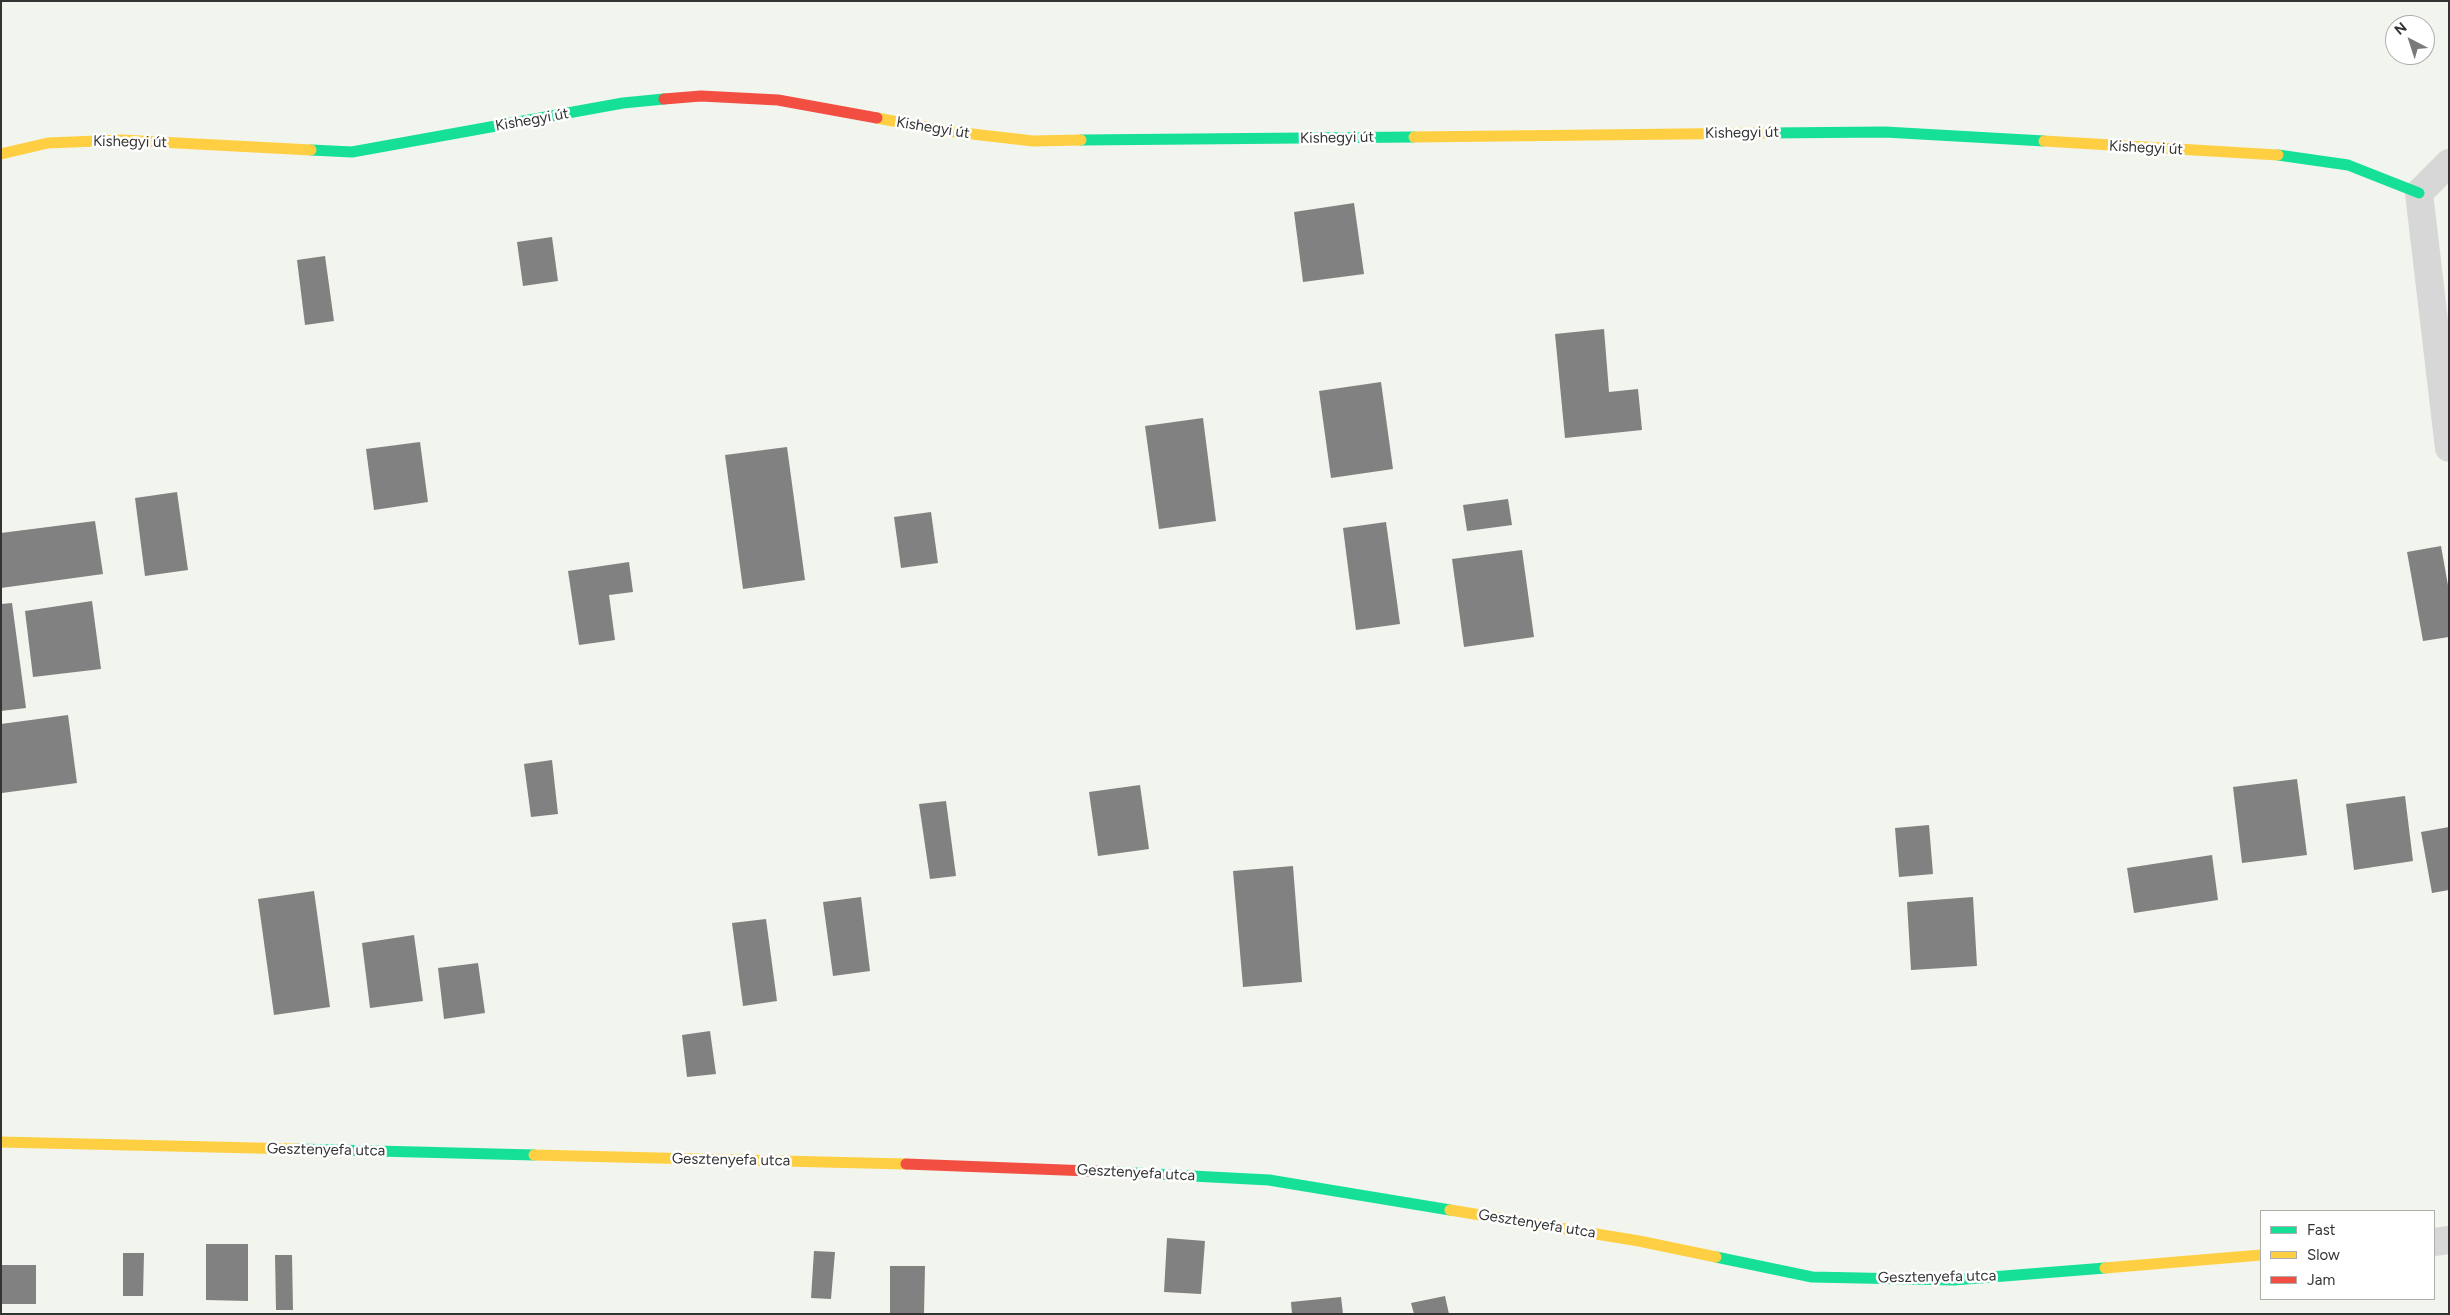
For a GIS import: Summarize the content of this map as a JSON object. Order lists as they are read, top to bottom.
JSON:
{
  "streets": {
    "street": ["Kishegyi út", "Gesztenyefa utca"]
  },
  "legend": ["Fast", "Slow", "Jam"],
  "north": "top left"
}
